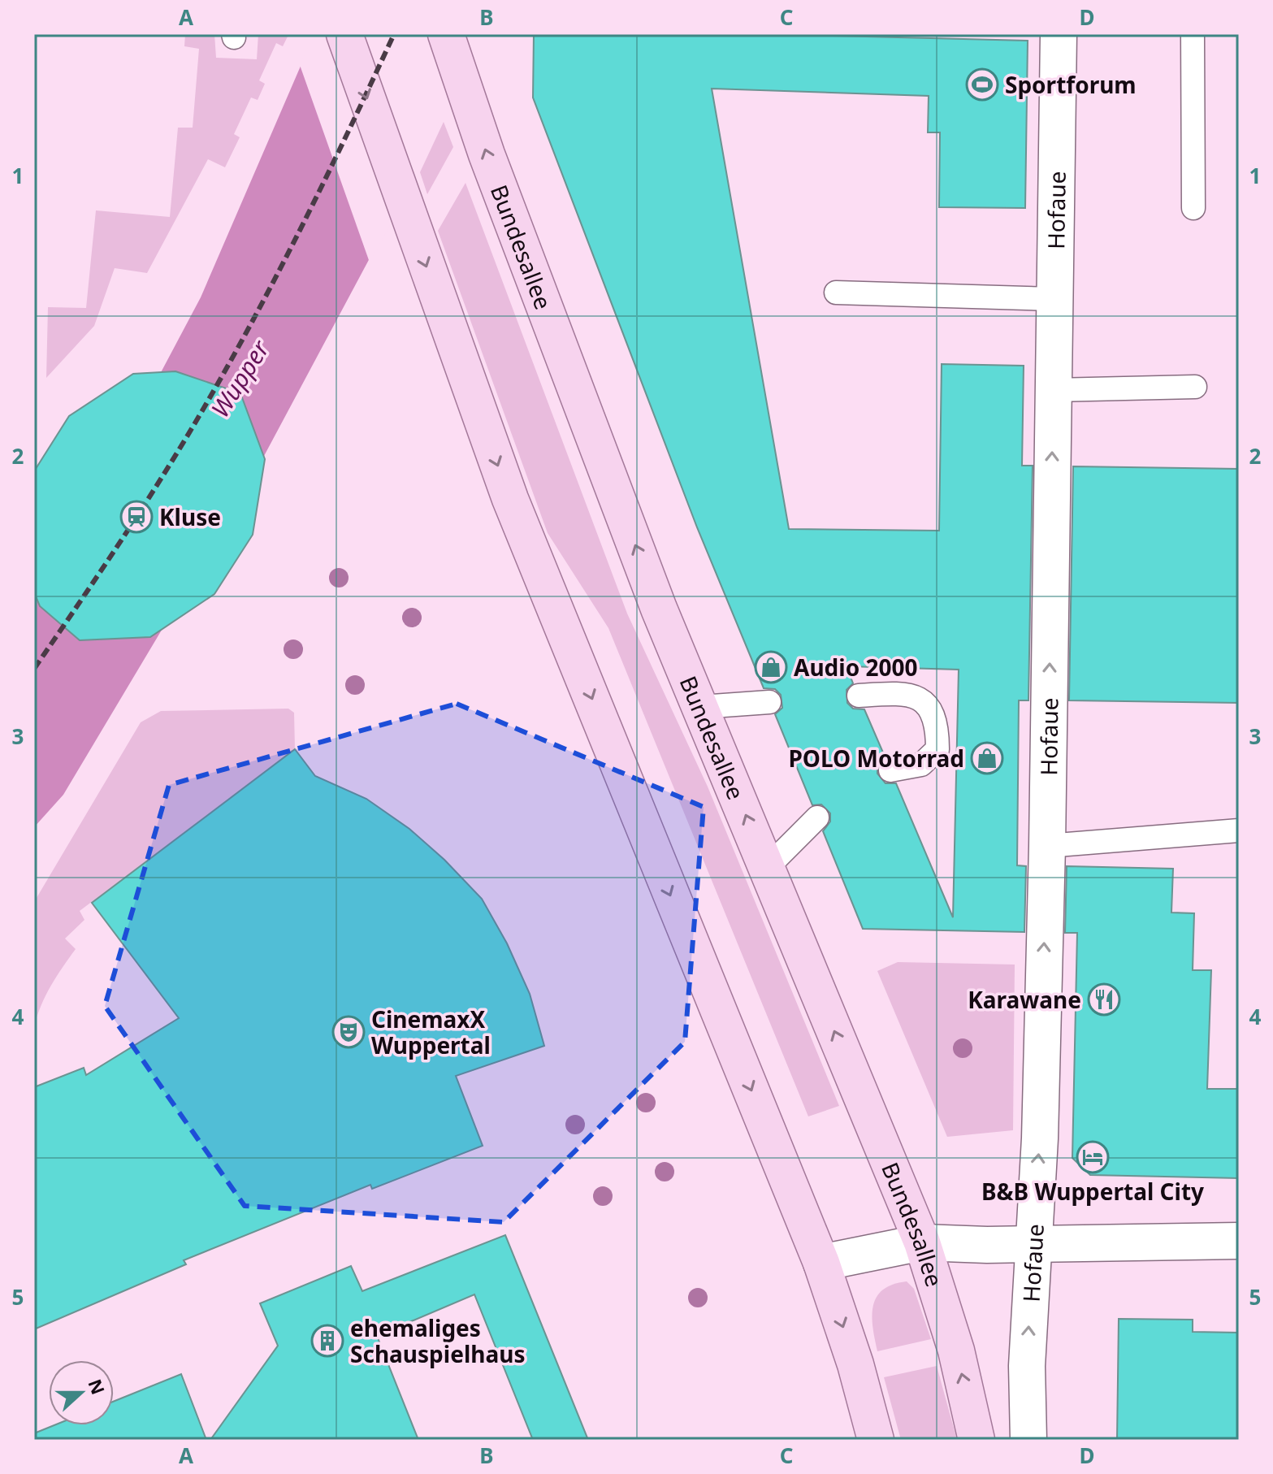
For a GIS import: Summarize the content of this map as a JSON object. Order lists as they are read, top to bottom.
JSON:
{
  "streets": {
    "main road": ["Bundesallee"],
    "street": ["Hofaue"]
  },
  "one_way": ["Hofaue"],
  "water": ["Wupper"],
  "places": {
    "sports": ["Sportforum"],
    "station": ["Kluse"],
    "shop": ["Audio 2000", "POLO Motorrad"],
    "restaurant": ["Karawane"],
    "theatre": ["CinemaxX Wuppertal"],
    "hotel": ["B&B Wuppertal City"],
    "building": ["ehemaliges Schauspielhaus"]
  },
  "north": "right",
  "grid": {
    "columns": [
      "A",
      "B",
      "C",
      "D"
    ],
    "rows": [
      "1",
      "2",
      "3",
      "4",
      "5"
    ]
  }
}
